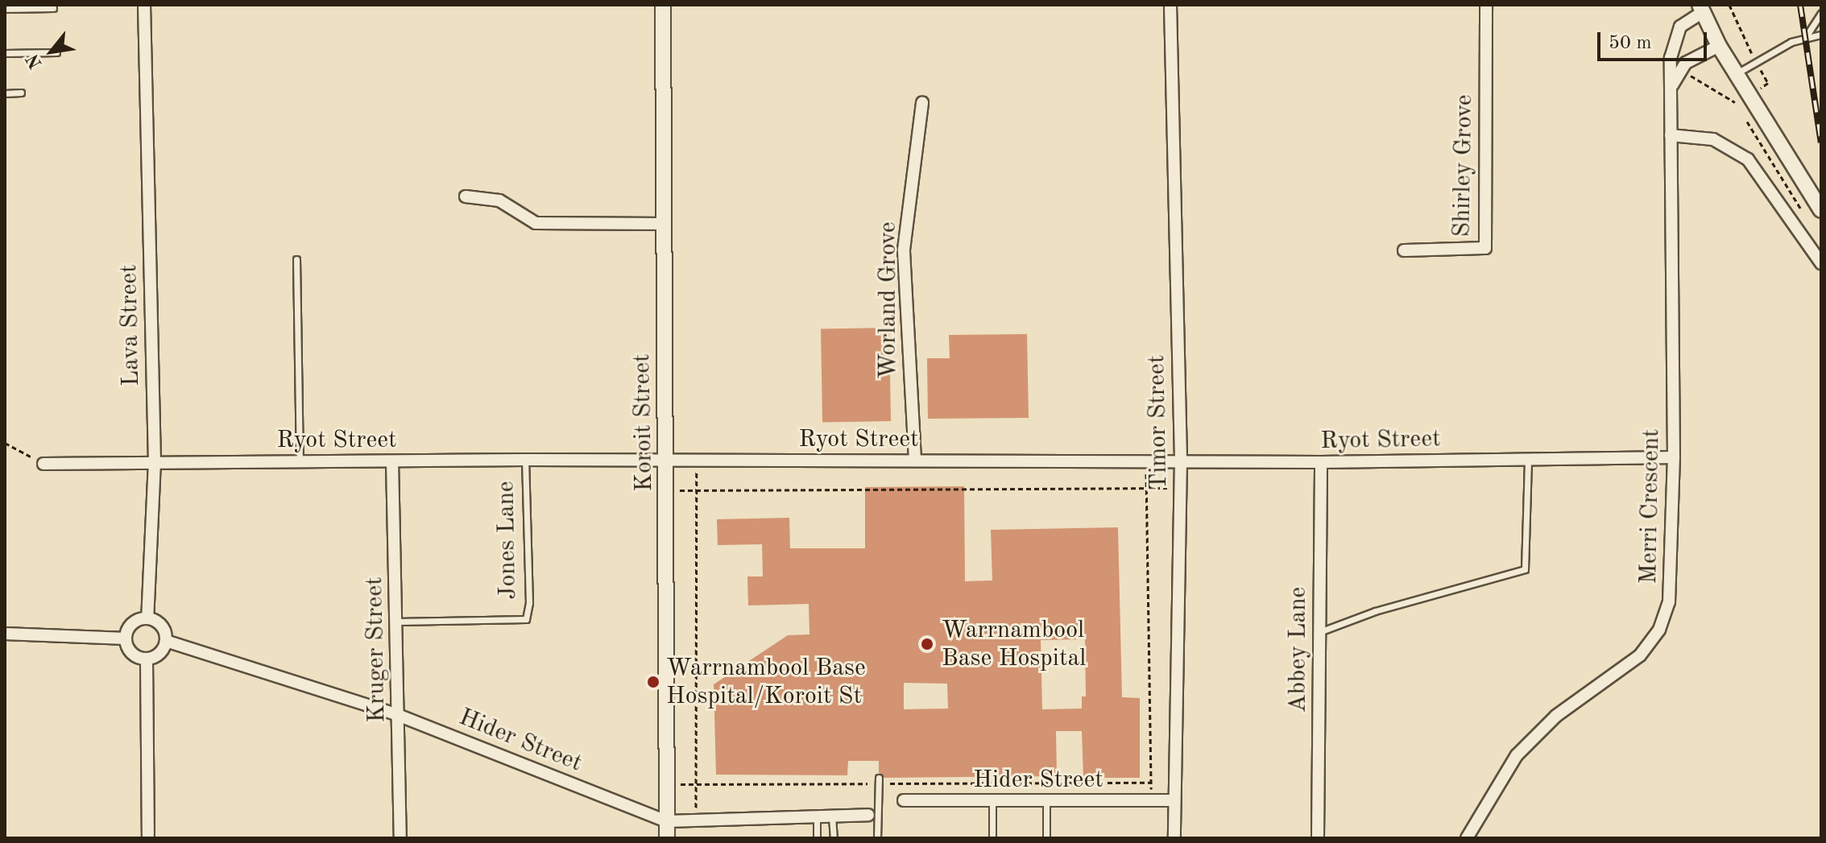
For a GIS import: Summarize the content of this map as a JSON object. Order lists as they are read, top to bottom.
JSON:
{
  "streets": {
    "street": [
      "Shirley Grove",
      "Worland Grove",
      "Lava Street",
      "Koroit Street",
      "Timor Street",
      "Ryot Street",
      "Merri Crescent",
      "Kruger Street",
      "Abbey Lane",
      "Hider Street"
    ],
    "lane": ["Jones Lane"]
  },
  "crossings": [
    ["Worland Grove", "Ryot Street"],
    ["Lava Street", "Ryot Street"],
    ["Lava Street", "Hider Street"],
    ["Koroit Street", "Ryot Street"],
    ["Koroit Street", "Hider Street"],
    ["Timor Street", "Ryot Street"],
    ["Timor Street", "Hider Street"],
    ["Ryot Street", "Merri Crescent"],
    ["Ryot Street", "Jones Lane"],
    ["Ryot Street", "Kruger Street"],
    ["Ryot Street", "Abbey Lane"],
    ["Jones Lane", "Kruger Street"],
    ["Kruger Street", "Hider Street"]
  ],
  "places": ["Warrnambool Base Hospital", "Warrnambool Base Hospital/Koroit St"],
  "scale_bar": "50 m",
  "north": "bottom left"
}
